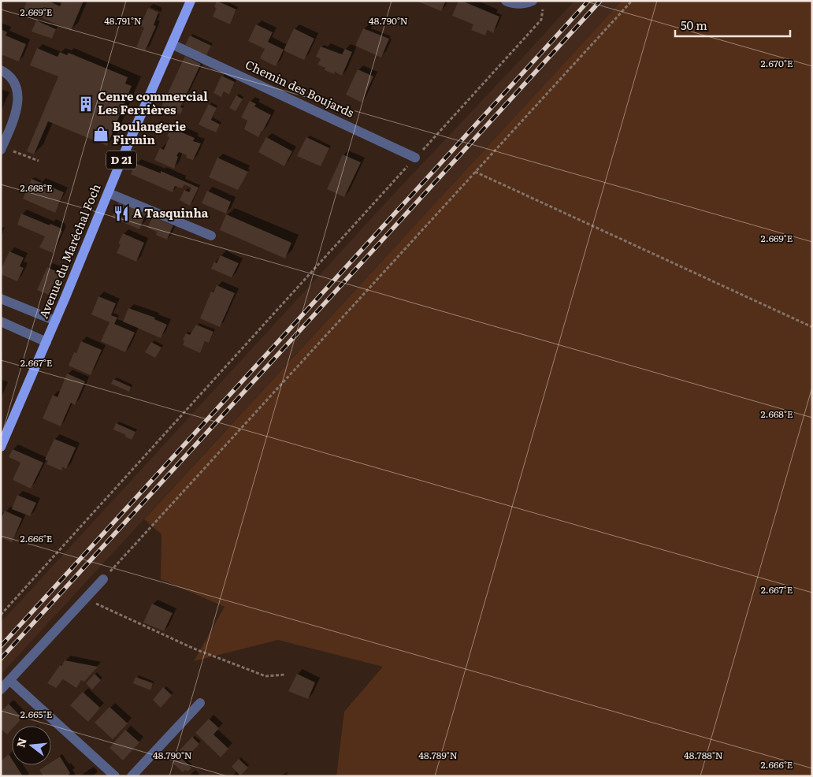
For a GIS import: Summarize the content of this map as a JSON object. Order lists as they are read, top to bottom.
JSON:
{
  "streets": {
    "main road": ["D 21", "Avenue du Maréchal Foch"],
    "street": ["Chemin des Boujards"]
  },
  "crossings": [
    ["Chemin des Boujards", "Avenue du Maréchal Foch"]
  ],
  "places": {
    "building": ["Cenre commercial Les Ferrières"],
    "shop": ["Boulangerie Firmin"],
    "restaurant": ["A Tasquinha"]
  },
  "scale_bar": "50 m",
  "north": "left",
  "coordinates": [
    "2.669°E",
    "48.791°N",
    "48.790°N",
    "2.670°E",
    "2.668°E",
    "2.667°E",
    "2.666°E",
    "2.665°E",
    "48.789°N",
    "48.788°N"
  ]
}
